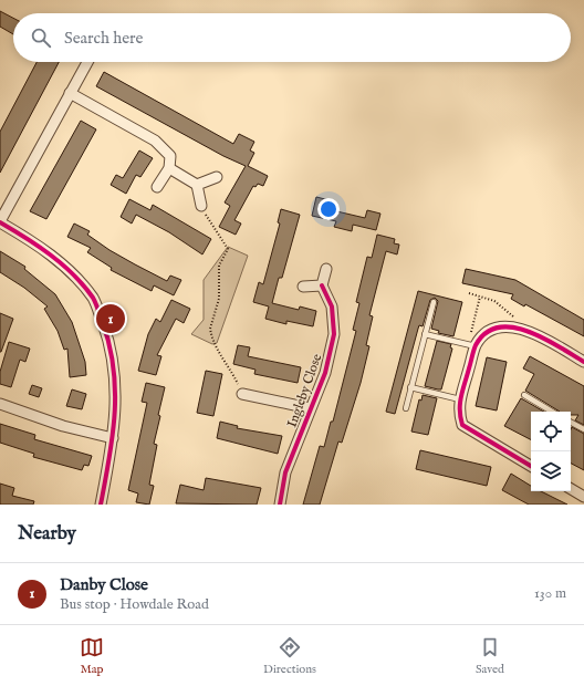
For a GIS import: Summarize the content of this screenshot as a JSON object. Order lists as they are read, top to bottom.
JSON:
{
  "streets": {
    "street": ["Ingleby Close"]
  },
  "page": {
    "search": "Search here",
    "pins": "1",
    "heading": "Nearby",
    "list": [
      {
        "mark": "1",
        "name": "Danby Close",
        "note": "Bus stop · Howdale Road",
        "value": "130 m"
      }
    ],
    "nav": ["Map", "Directions", "Saved"]
  }
}
